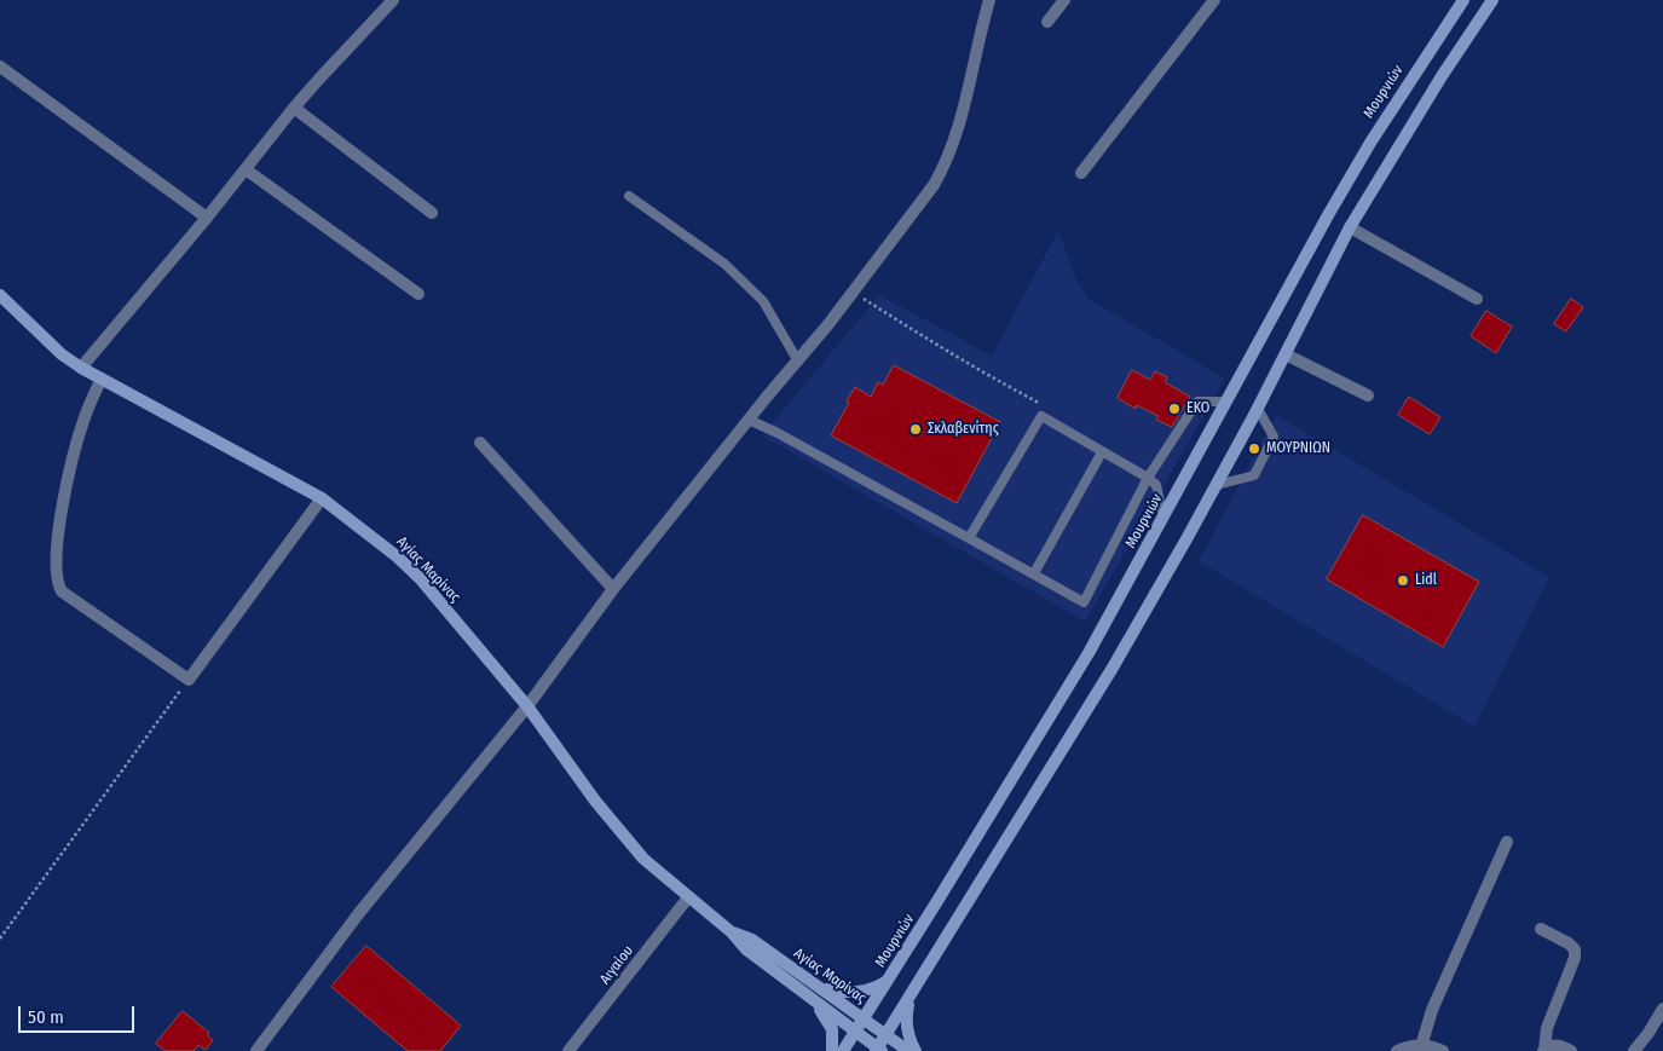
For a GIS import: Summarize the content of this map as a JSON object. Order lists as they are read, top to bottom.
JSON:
{
  "streets": {
    "main road": ["Μουρνιών", "Αγίας Μαρίνας"],
    "street": ["Αιγαίου"]
  },
  "crossings": [
    ["Μουρνιών", "Αγίας Μαρίνας"],
    ["Αγίας Μαρίνας", "Αιγαίου"]
  ],
  "places": [
    "EKO",
    "Σκλαβενίτης",
    "ΜΟΥΡΝΙΩΝ",
    "Lidl"
  ],
  "scale_bar": "50 m"
}
